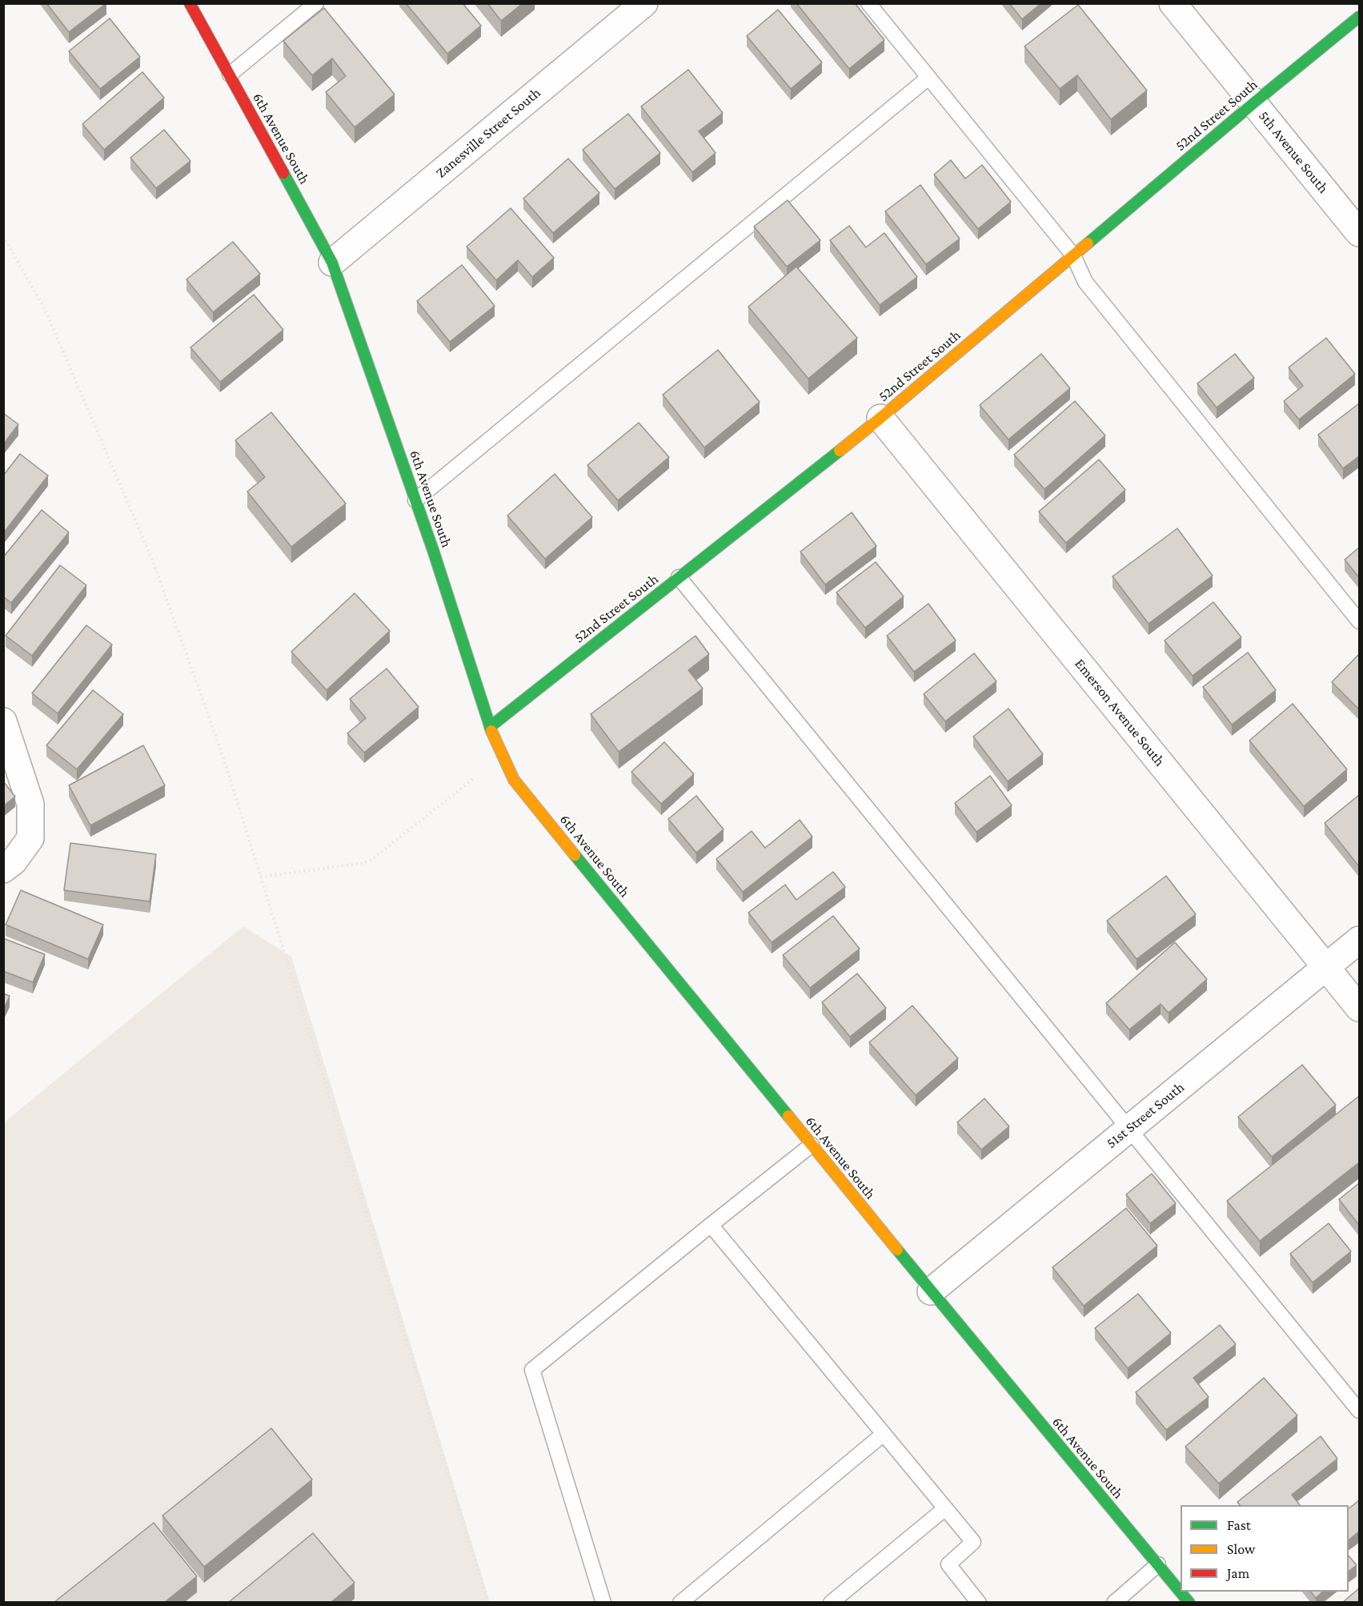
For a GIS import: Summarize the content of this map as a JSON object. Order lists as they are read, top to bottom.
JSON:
{
  "streets": {
    "street": [
      "52nd Street South",
      "Zanesville Street South",
      "6th Avenue South",
      "5th Avenue South",
      "Emerson Avenue South",
      "51st Street South"
    ]
  },
  "crossings": [
    ["52nd Street South", "6th Avenue South"],
    ["52nd Street South", "5th Avenue South"],
    ["52nd Street South", "Emerson Avenue South"],
    ["Zanesville Street South", "6th Avenue South"],
    ["6th Avenue South", "51st Street South"],
    ["Emerson Avenue South", "51st Street South"]
  ],
  "legend": ["Fast", "Slow", "Jam"]
}
